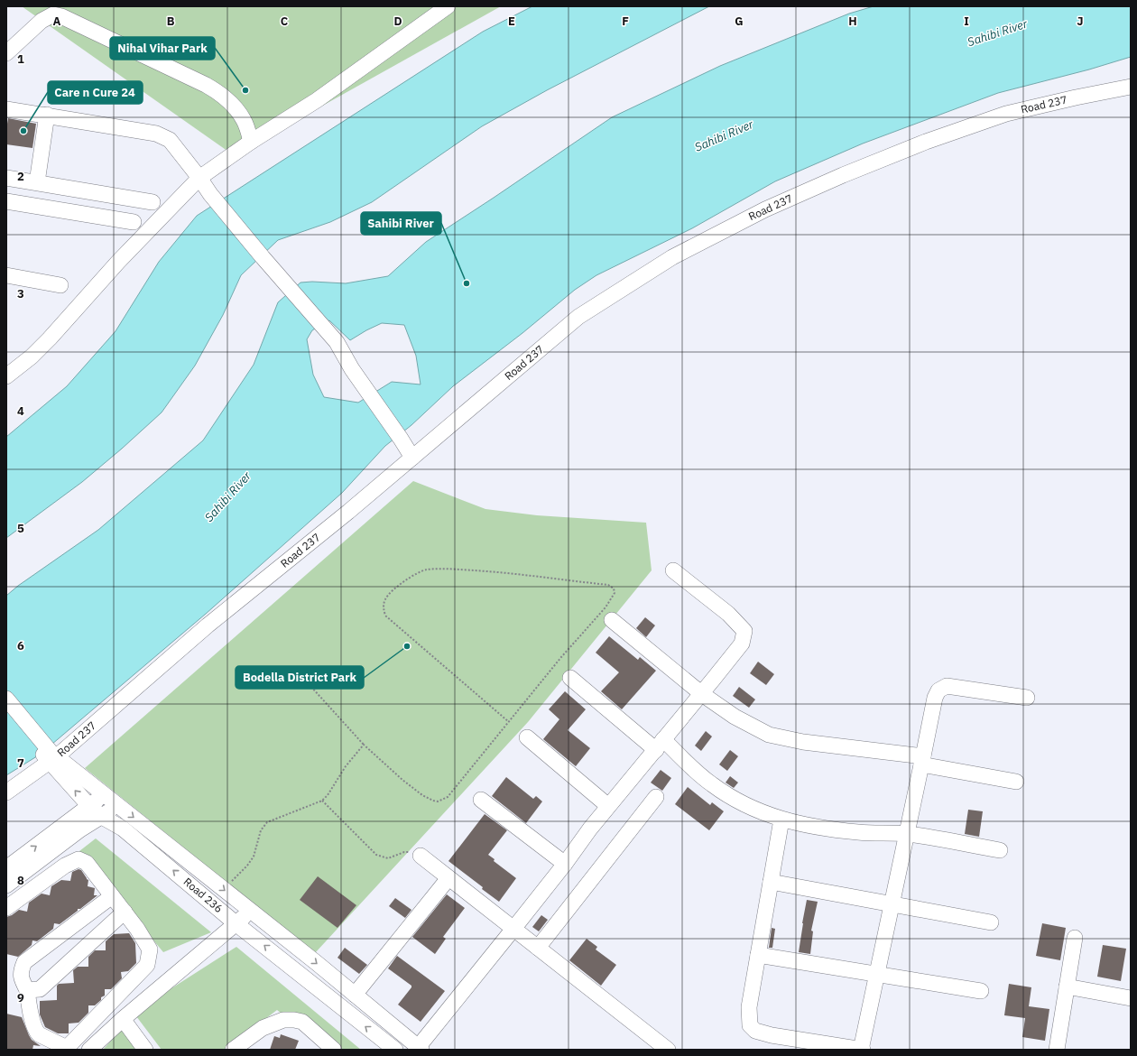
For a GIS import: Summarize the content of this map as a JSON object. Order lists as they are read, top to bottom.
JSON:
{
  "streets": {
    "street": ["Road 237", "Road 236"]
  },
  "crossings": [
    ["Road 237", "Road 236"]
  ],
  "water": ["Sahibi River"],
  "places": [
    "Nihal Vihar Park",
    "Care n Cure 24",
    "Sahibi River",
    "Bodella District Park"
  ],
  "grid": {
    "columns": [
      "A",
      "B",
      "C",
      "D",
      "E",
      "F",
      "G",
      "H",
      "I",
      "J"
    ],
    "rows": [
      "1",
      "2",
      "3",
      "4",
      "5",
      "6",
      "7",
      "8",
      "9"
    ]
  }
}
